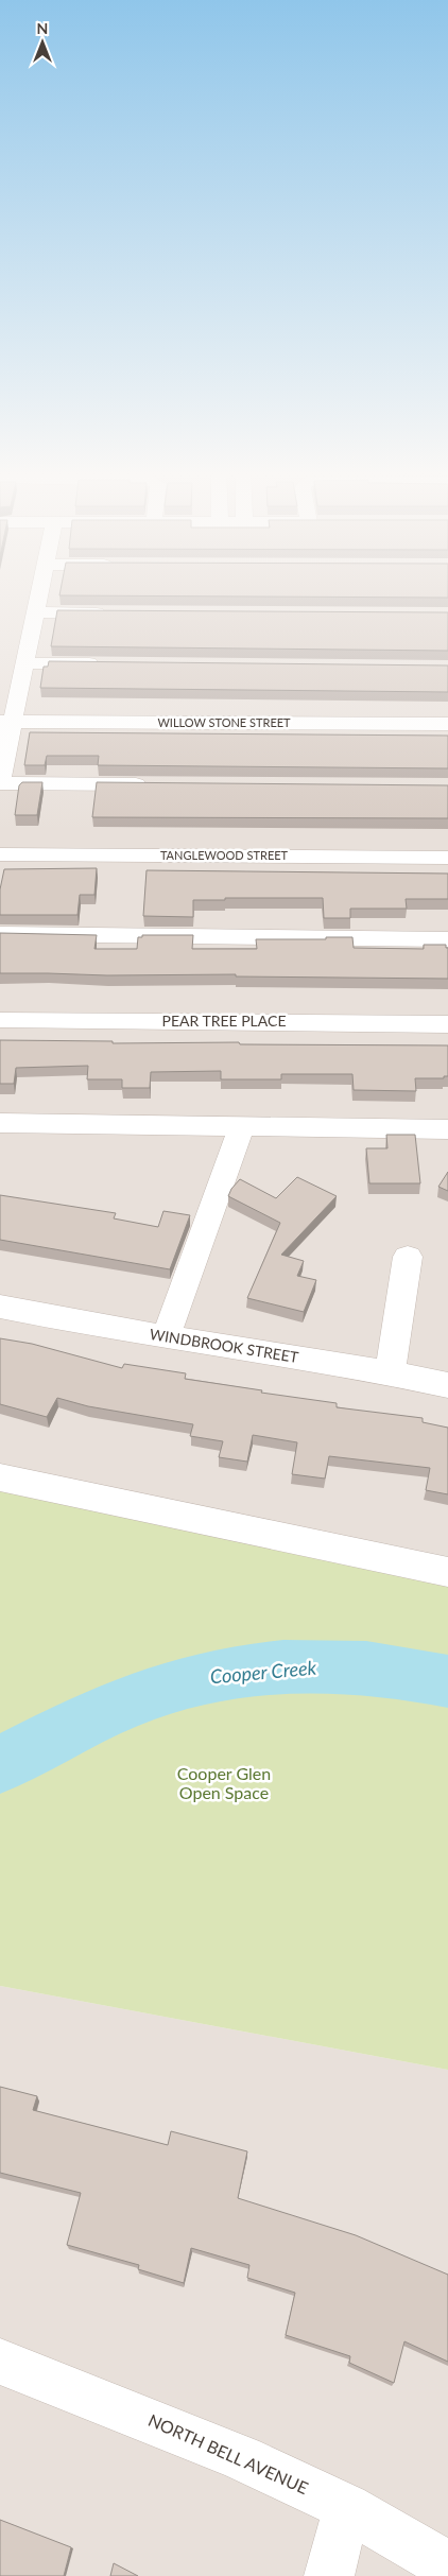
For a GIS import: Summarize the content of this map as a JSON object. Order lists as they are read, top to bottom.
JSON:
{
  "streets": {
    "street": [
      "WILLOW STONE STREET",
      "TANGLEWOOD STREET",
      "PEAR TREE PLACE",
      "WINDBROOK STREET",
      "NORTH BELL AVENUE"
    ]
  },
  "water": ["Cooper Creek"],
  "parks": ["Cooper Glen Open Space"],
  "north": "top"
}
